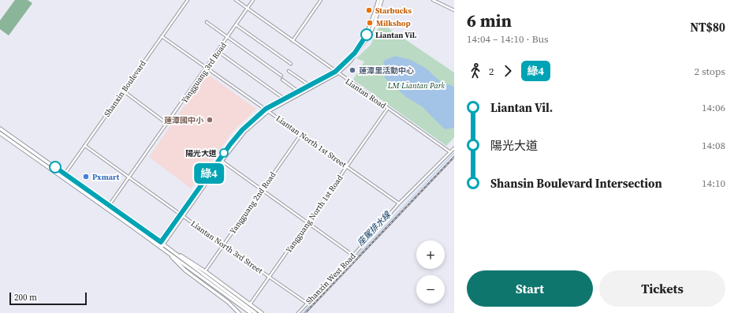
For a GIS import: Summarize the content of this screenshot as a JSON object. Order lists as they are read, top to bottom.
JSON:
{
  "streets": {
    "street": [
      "Yangguang 3rd Road",
      "Shanxin Boulevard",
      "Liantan Road",
      "Liantan North 1st Street",
      "Yangguang 2nd Road",
      "Yangguang North 1st Road",
      "Liantan North 3rd Street",
      "Shanxin West Road"
    ]
  },
  "crossings": [
    ["Yangguang 3rd Road", "Liantan Road"],
    ["Yangguang 3rd Road", "Liantan North 1st Street"],
    ["Yangguang 3rd Road", "Liantan North 3rd Street"],
    ["Shanxin Boulevard", "Liantan North 1st Street"],
    ["Shanxin Boulevard", "Liantan North 3rd Street"],
    ["Liantan Road", "Yangguang North 1st Road"],
    ["Liantan Road", "Shanxin West Road"],
    ["Liantan North 1st Street", "Yangguang 2nd Road"],
    ["Liantan North 1st Street", "Yangguang North 1st Road"],
    ["Liantan North 1st Street", "Shanxin West Road"],
    ["Yangguang 2nd Road", "Liantan North 3rd Street"],
    ["Yangguang North 1st Road", "Liantan North 3rd Street"],
    ["Liantan North 3rd Street", "Shanxin West Road"]
  ],
  "water": ["座駕排水線"],
  "parks": ["LM Liantan Park"],
  "places": [
    "Starbucks",
    "Milkshop",
    "Liantan Vil.",
    "蓮潭里活動中心",
    "蓮潭國中小",
    "陽光大道",
    "Pxmart"
  ],
  "lines": ["bus line 綠4"],
  "scale_bar": "200 m",
  "page": {
    "on_map": "綠4",
    "heading": ["6 min", "14:04 – 14:10 · Bus", "NT$80"],
    "legs": ["2", "綠4", "2 stops"],
    "list": [
      {
        "name": "Liantan Vil.",
        "value": "14:06"
      },
      {
        "name": "陽光大道",
        "value": "14:08"
      },
      {
        "name": "Shansin Boulevard Intersection",
        "value": "14:10"
      }
    ],
    "map_buttons": ["+", "−"],
    "buttons": ["Start", "Tickets"],
    "scale": "200 m"
  }
}
